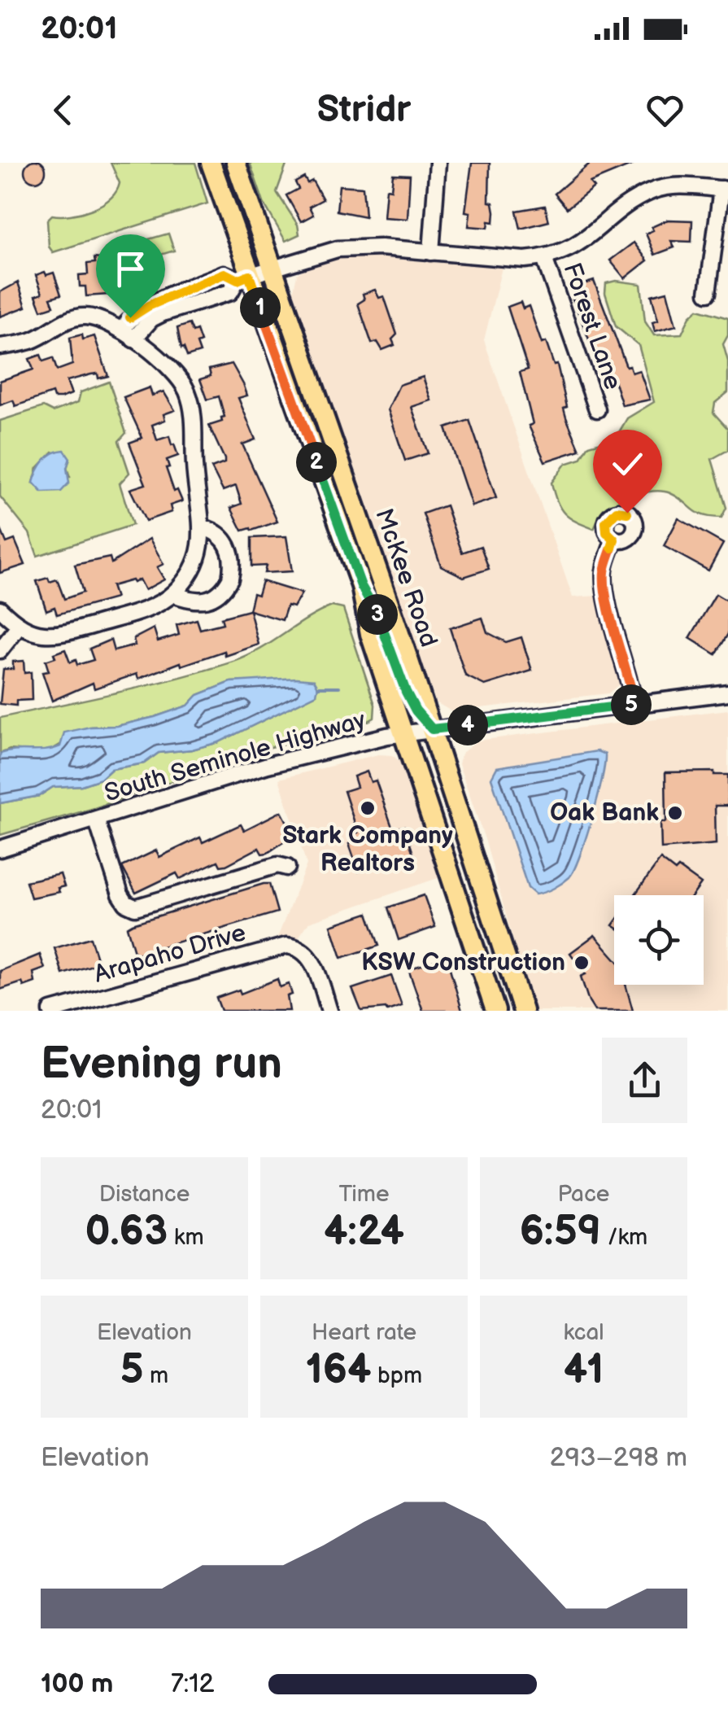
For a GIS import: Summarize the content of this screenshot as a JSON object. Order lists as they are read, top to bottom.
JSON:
{
  "streets": {
    "main road": ["McKee Road"],
    "street": ["Forest Lane", "South Seminole Highway", "Arapaho Drive"]
  },
  "crossings": [
    ["McKee Road", "South Seminole Highway"]
  ],
  "places": ["Stark Company Realtors", "Oak Bank", "KSW Construction"],
  "page": {
    "status": "20:01",
    "header": "Stridr",
    "pins": [
      "1",
      "2",
      "3",
      "5",
      "4"
    ],
    "heading": ["Evening run", "20:01"],
    "stats": [
      ["Distance", "0.63 km"],
      ["Time", "4:24"],
      ["Pace", "6:59 /km"],
      ["Elevation", "5 m"],
      ["Heart rate", "164 bpm"],
      ["kcal", "41"]
    ],
    "chart": ["Elevation", "293–298 m"],
    "list": [
      {
        "name": "100 m",
        "note": "7:12"
      }
    ]
  }
}
